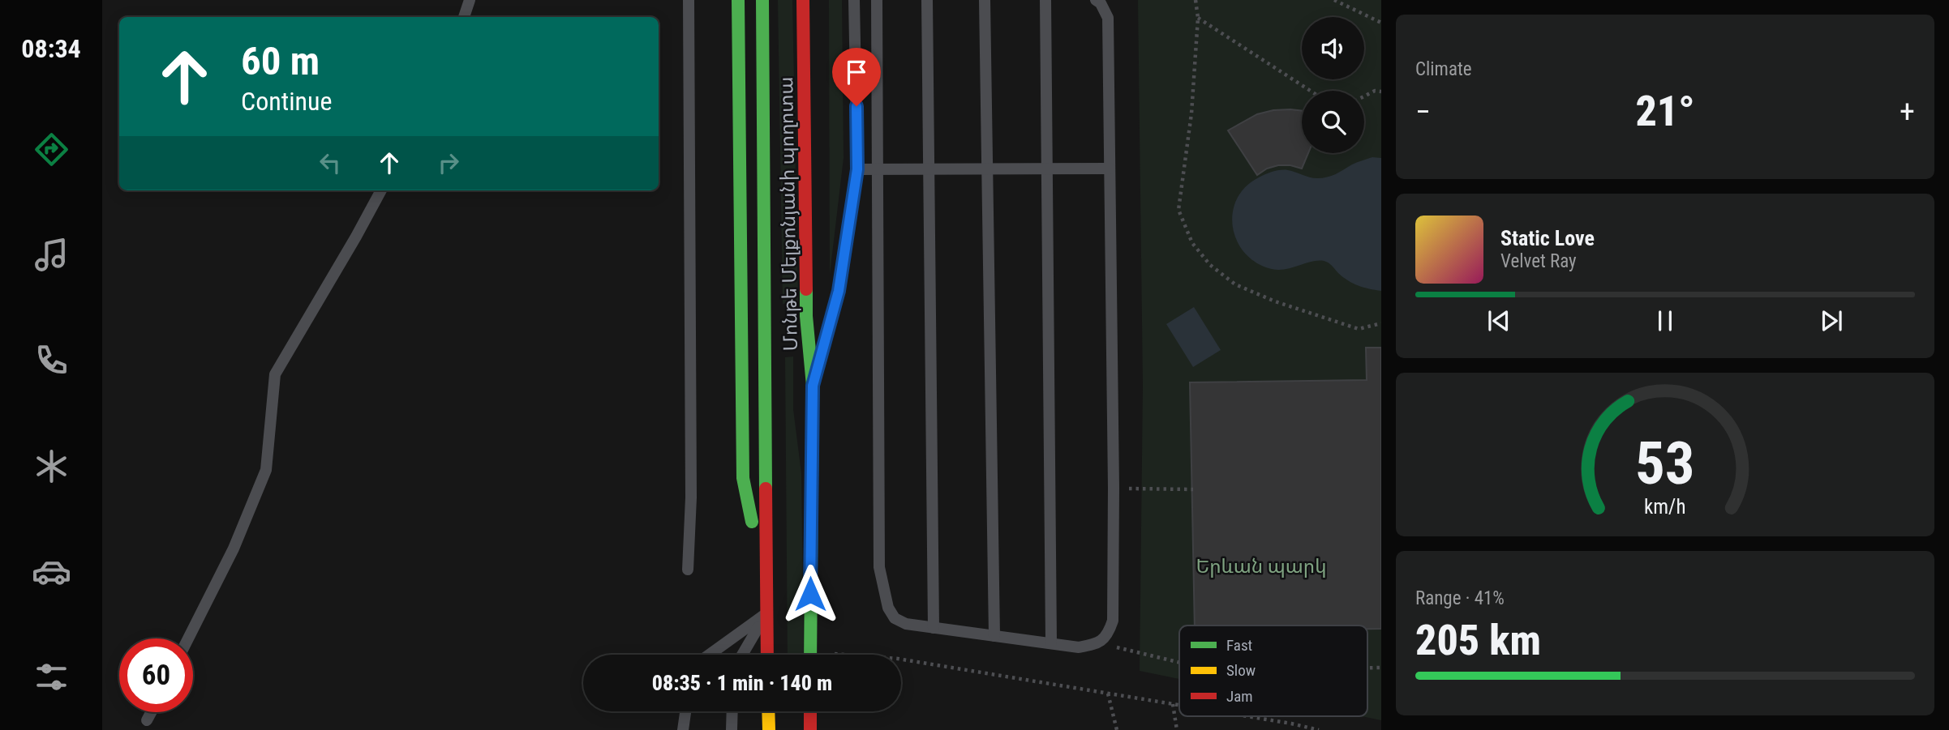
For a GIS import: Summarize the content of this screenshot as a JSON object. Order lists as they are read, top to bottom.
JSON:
{
  "streets": {
    "main road": ["Մոնթե Մելքոնյանի պողոտա"]
  },
  "parks": ["Երևան պարկ"],
  "legend": ["Fast", "Slow", "Jam"],
  "page": {
    "tabs": "08:34",
    "tile": [
      "Climate",
      ["Range · 41%", "205 km"]
    ],
    "turn": ["60 m", "Continue"],
    "heat": ["−", "21°", "+"],
    "song": ["Static Love", "Velvet Ray"],
    "limit": "60",
    "trip": "08:35 · 1 min · 140 m",
    "gauge": ["53", "km/h"]
  }
}
